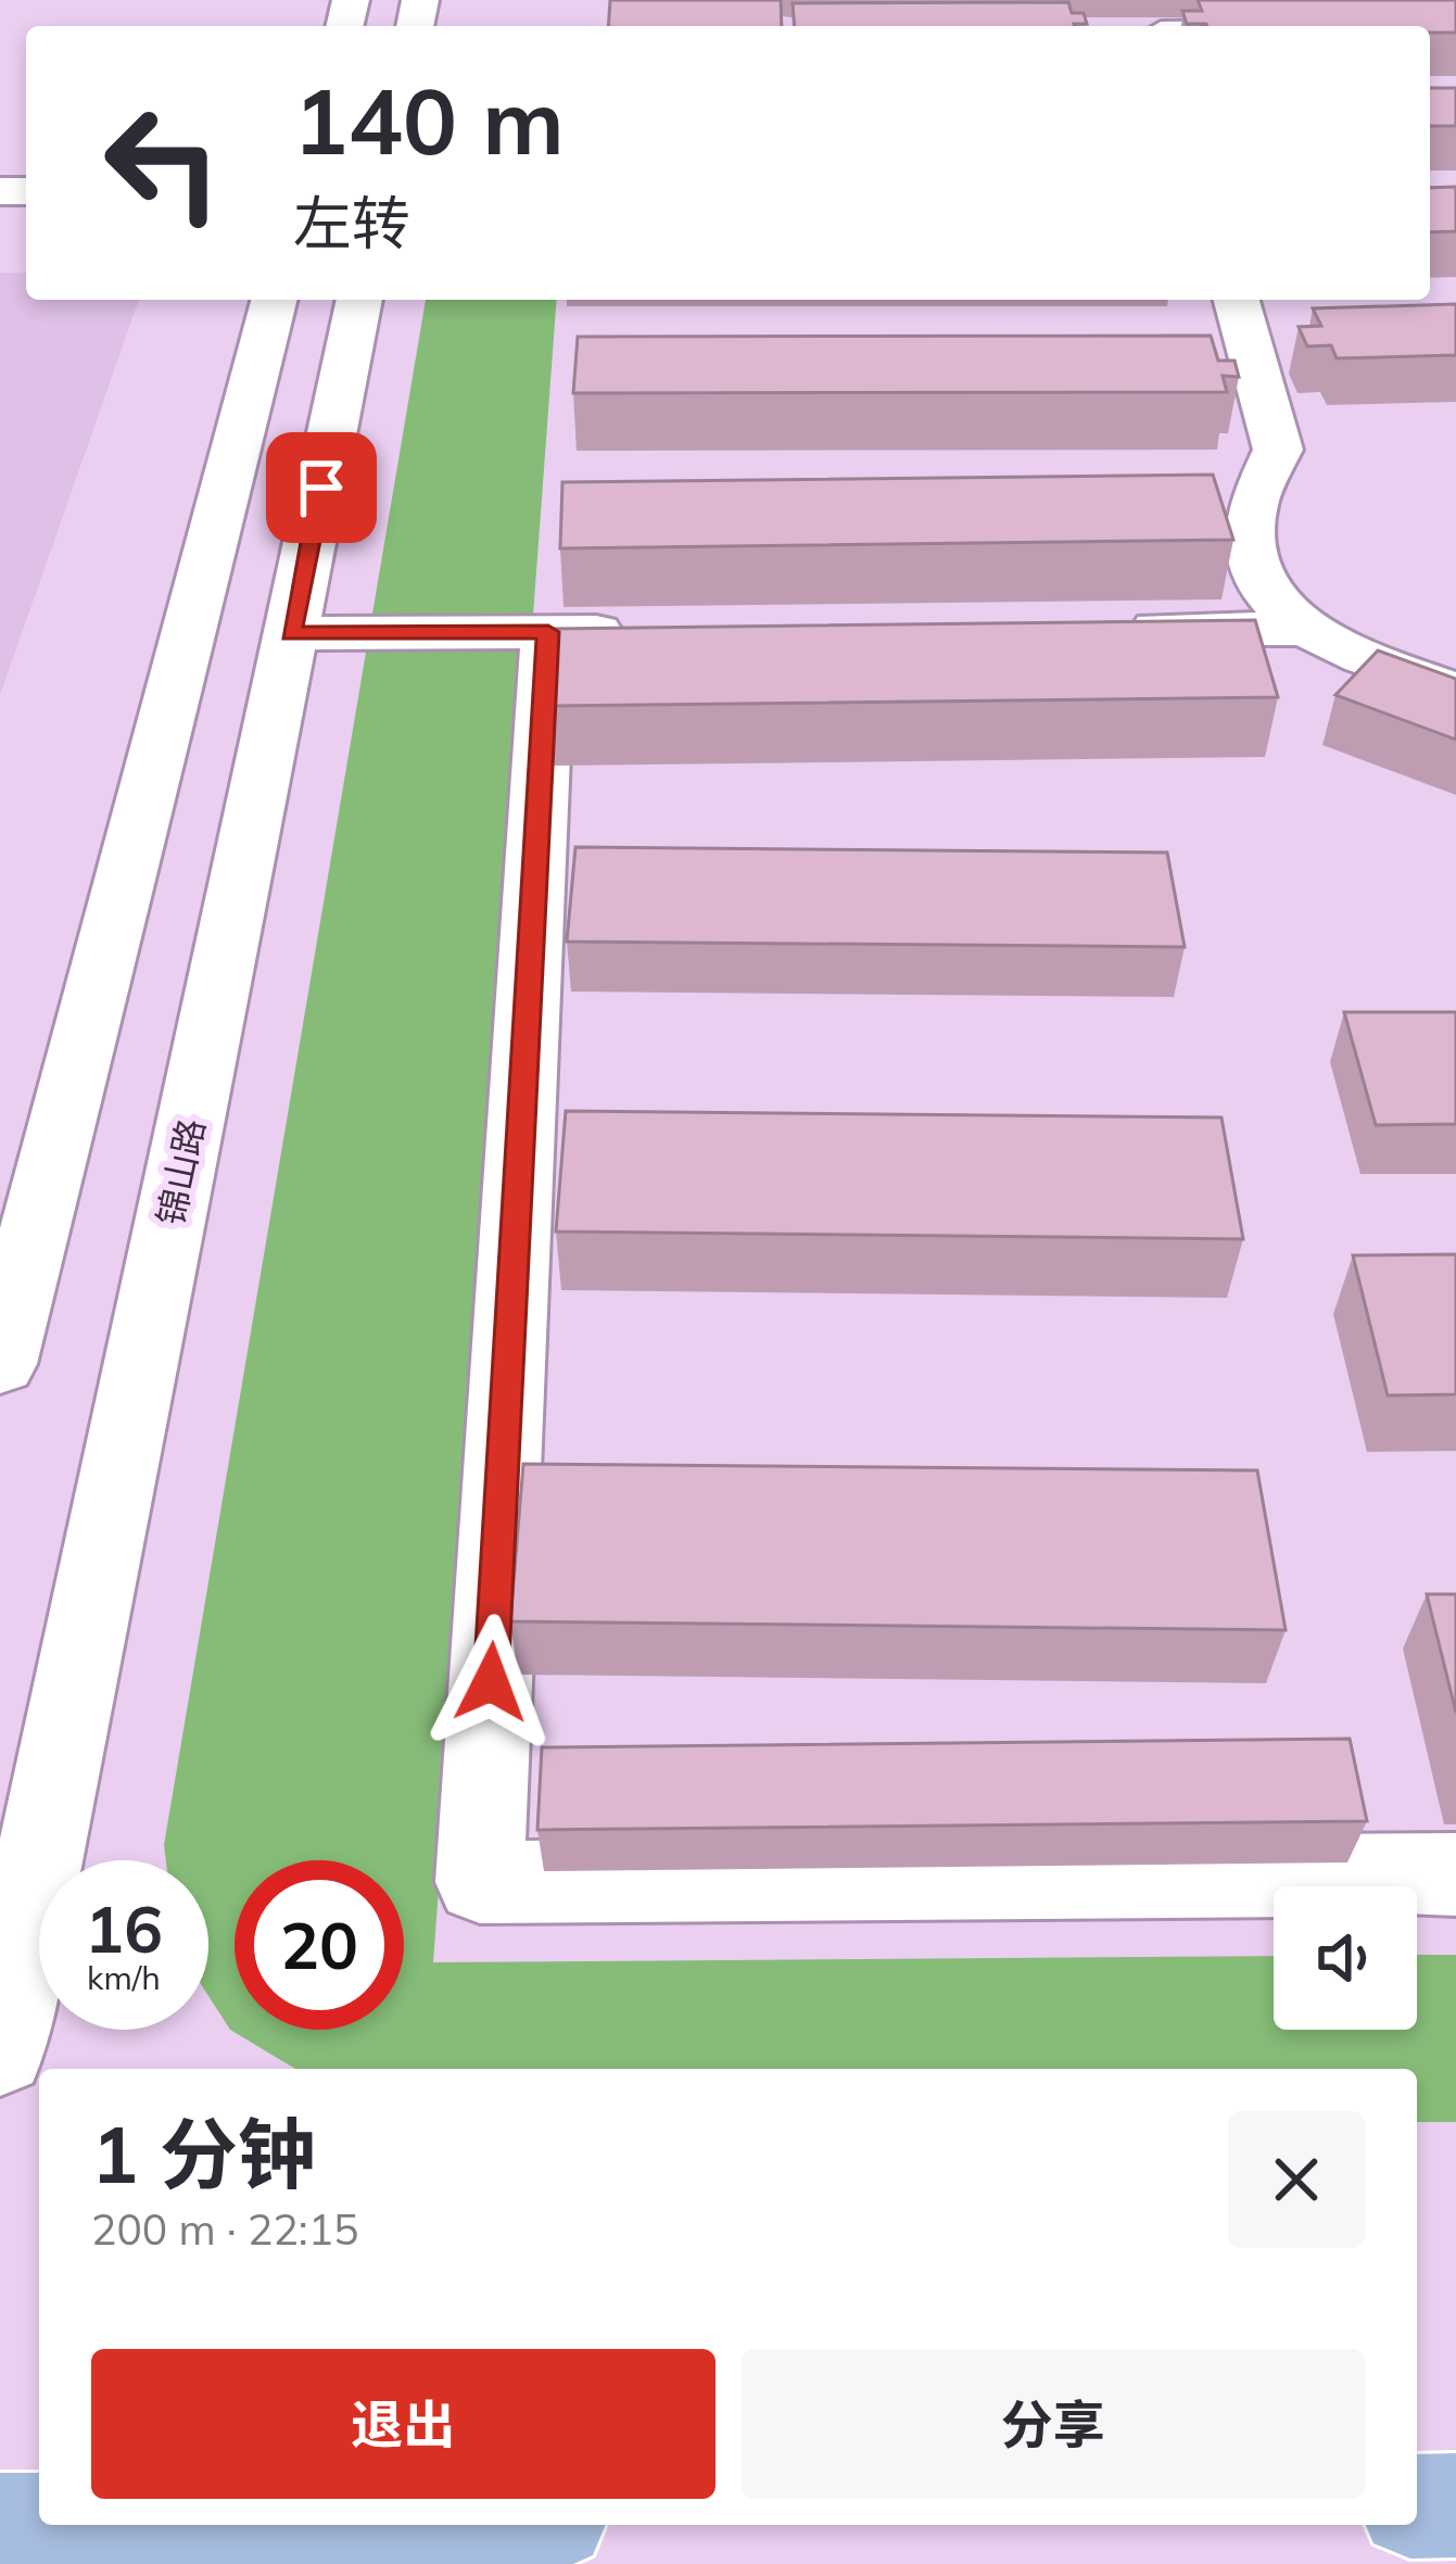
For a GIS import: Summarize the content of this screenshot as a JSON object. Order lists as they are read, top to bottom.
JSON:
{
  "streets": {
    "street": ["锦山路"]
  },
  "page": {
    "turn": ["140 m", "左转"],
    "speed": "16 km/h",
    "limit": "20",
    "heading": ["1 分钟", "200 m · 22:15"],
    "buttons": ["退出", "分享"]
  }
}
